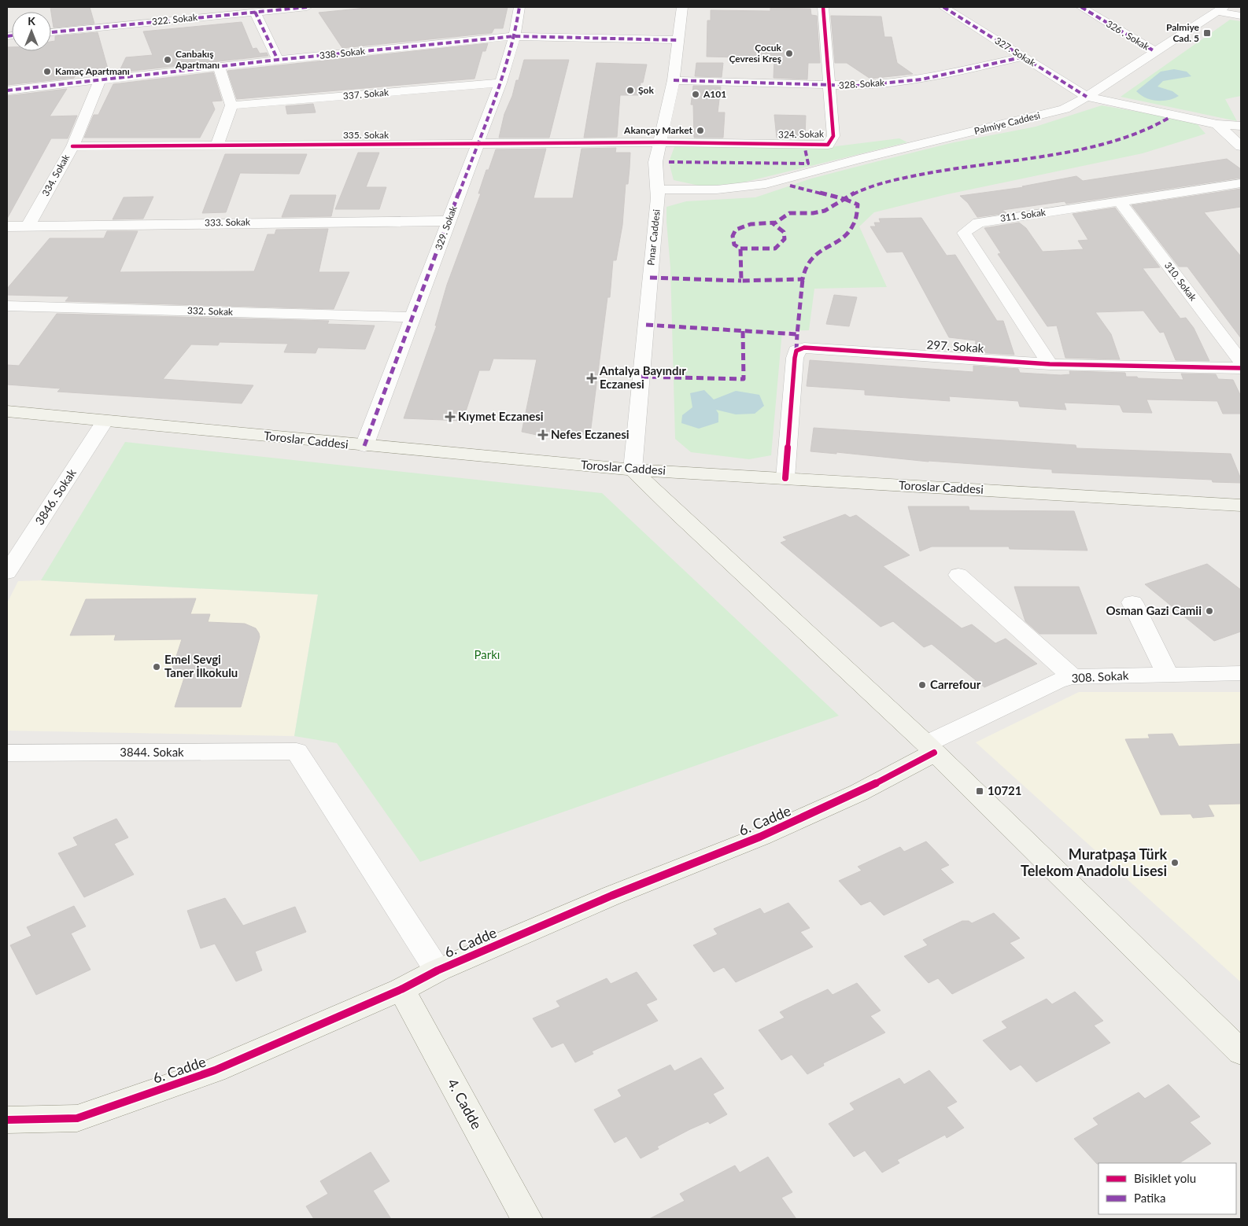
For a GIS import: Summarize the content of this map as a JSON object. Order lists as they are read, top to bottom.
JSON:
{
  "streets": {
    "main road": ["Toroslar Caddesi", "6. Cadde", "4. Cadde"],
    "street": [
      "322. Sokak",
      "326 . Sokak",
      "327. Sokak",
      "338. Sokak",
      "328. Sokak",
      "337. Sokak",
      "Palmiye Caddesi",
      "324. Sokak",
      "335. Sokak",
      "334. Sokak",
      "311. Sokak",
      "333. Sokak",
      "329. Sokak",
      "Pınar Caddesi",
      "310. Sokak",
      "332. Sokak",
      "297. Sokak",
      "3846. Sokak",
      "308. Sokak",
      "3844. Sokak"
    ]
  },
  "crossings": [
    ["326 . Sokak", "Palmiye Caddesi"],
    ["327. Sokak", "328. Sokak"],
    ["327. Sokak", "Palmiye Caddesi"],
    ["338. Sokak", "334. Sokak"],
    ["338. Sokak", "329. Sokak"],
    ["338. Sokak", "Pınar Caddesi"],
    ["328. Sokak", "324. Sokak"],
    ["328. Sokak", "Pınar Caddesi"],
    ["337. Sokak", "329. Sokak"],
    ["Palmiye Caddesi", "Pınar Caddesi"],
    ["324. Sokak", "335. Sokak"],
    ["324. Sokak", "Pınar Caddesi"],
    ["335. Sokak", "334. Sokak"],
    ["335. Sokak", "329. Sokak"],
    ["335. Sokak", "Pınar Caddesi"],
    ["334. Sokak", "333. Sokak"],
    ["311. Sokak", "310. Sokak"],
    ["311. Sokak", "297. Sokak"],
    ["333. Sokak", "329. Sokak"],
    ["329. Sokak", "332. Sokak"],
    ["329. Sokak", "Toroslar Caddesi"],
    ["Pınar Caddesi", "Toroslar Caddesi"],
    ["297. Sokak", "Toroslar Caddesi"],
    ["Toroslar Caddesi", "3846. Sokak"],
    ["308. Sokak", "6. Cadde"],
    ["3844. Sokak", "6. Cadde"],
    ["6. Cadde", "4. Cadde"]
  ],
  "parks": ["Parkı"],
  "places": {
    "transit": ["Palmiye Cad. 5", "10721"],
    "other": [
      "Çocuk Çevresi Kreş",
      "Canbakış Apartmanı",
      "Kamaç Apartmanı",
      "Şok",
      "A101",
      "Akançay Market",
      "Osman Gazi Camii",
      "Emel Sevgi Taner İlkokulu",
      "Carrefour",
      "Muratpaşa Türk Telekom Anadolu Lisesi"
    ],
    "health": ["Antalya Bayındır Eczanesi", "Kıymet Eczanesi", "Nefes Eczanesi"]
  },
  "legend": ["Bisiklet yolu", "Patika"],
  "north": "top"
}
